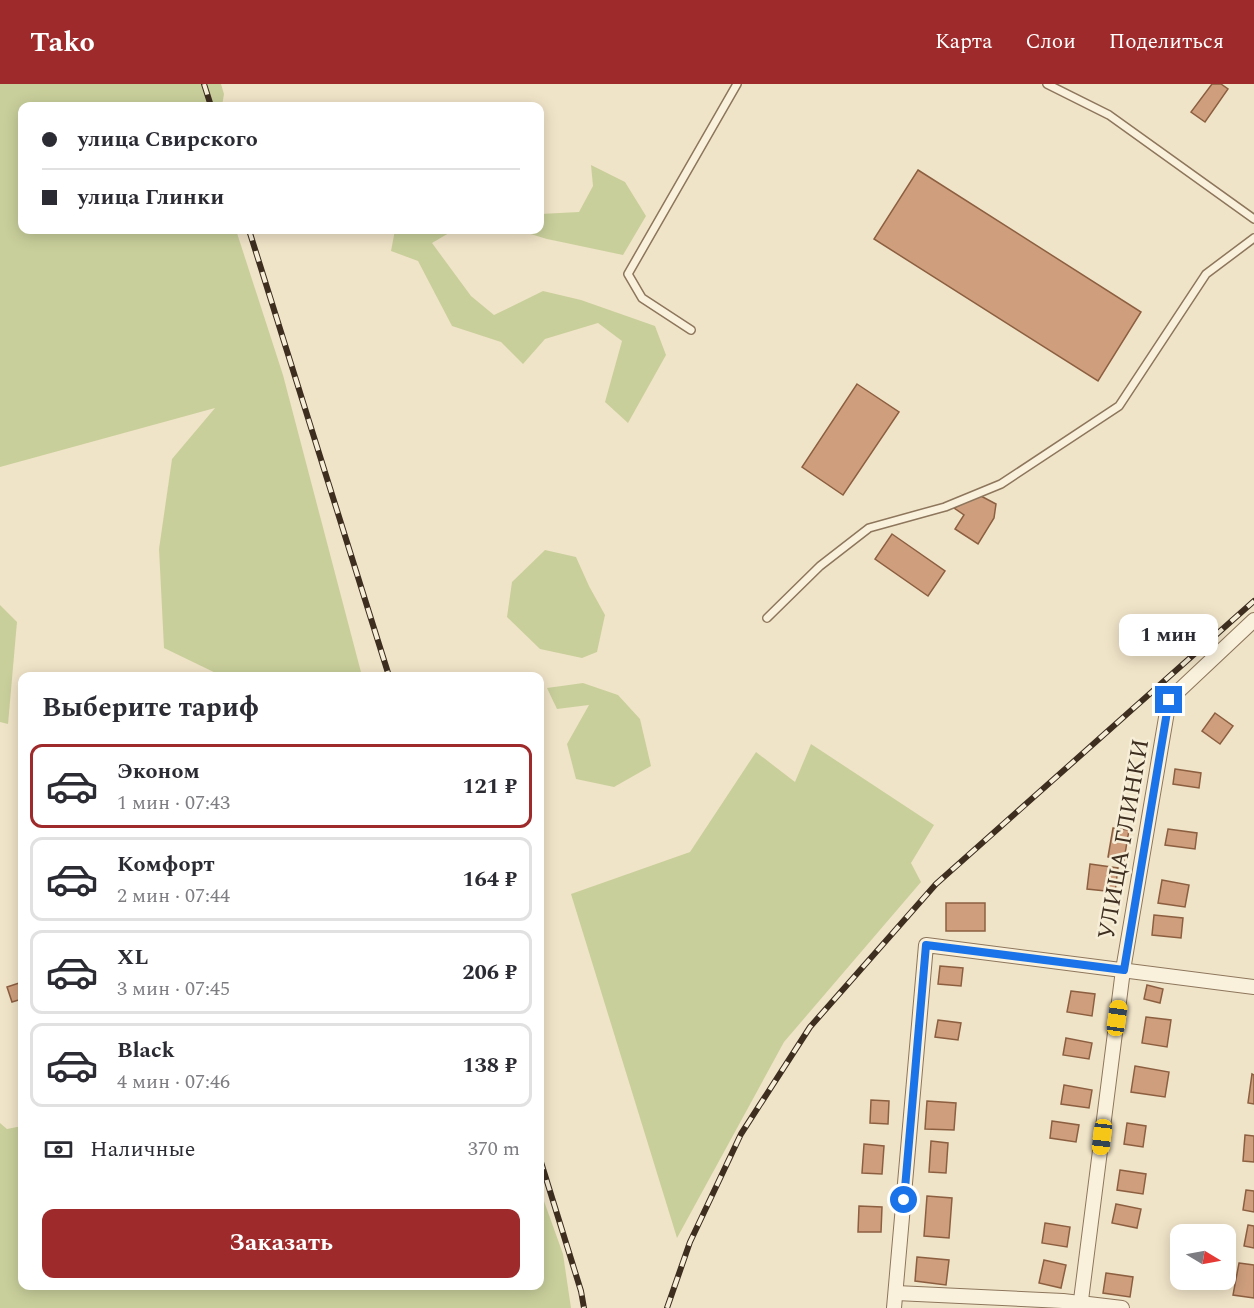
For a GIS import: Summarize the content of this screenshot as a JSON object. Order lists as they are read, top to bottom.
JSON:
{
  "streets": {
    "street": ["УЛИЦА ГЛИНКИ"]
  },
  "north": "right",
  "page": {
    "header": "Tako",
    "nav": ["Карта", "Слои", "Поделиться"],
    "banner": ["улица Свирского", "улица Глинки"],
    "bubble": "1 мин",
    "heading": "Выберите тариф",
    "list": [
      {
        "name": "Эконом",
        "note": "1 мин · 07:43",
        "value": "121 ₽"
      },
      {
        "name": "Комфорт",
        "note": "2 мин · 07:44",
        "value": "164 ₽"
      },
      {
        "name": "XL",
        "note": "3 мин · 07:45",
        "value": "206 ₽"
      },
      {
        "name": "Black",
        "note": "4 мин · 07:46",
        "value": "138 ₽"
      }
    ],
    "pay": ["Наличные", "370 m"],
    "buttons": "Заказать"
  }
}
